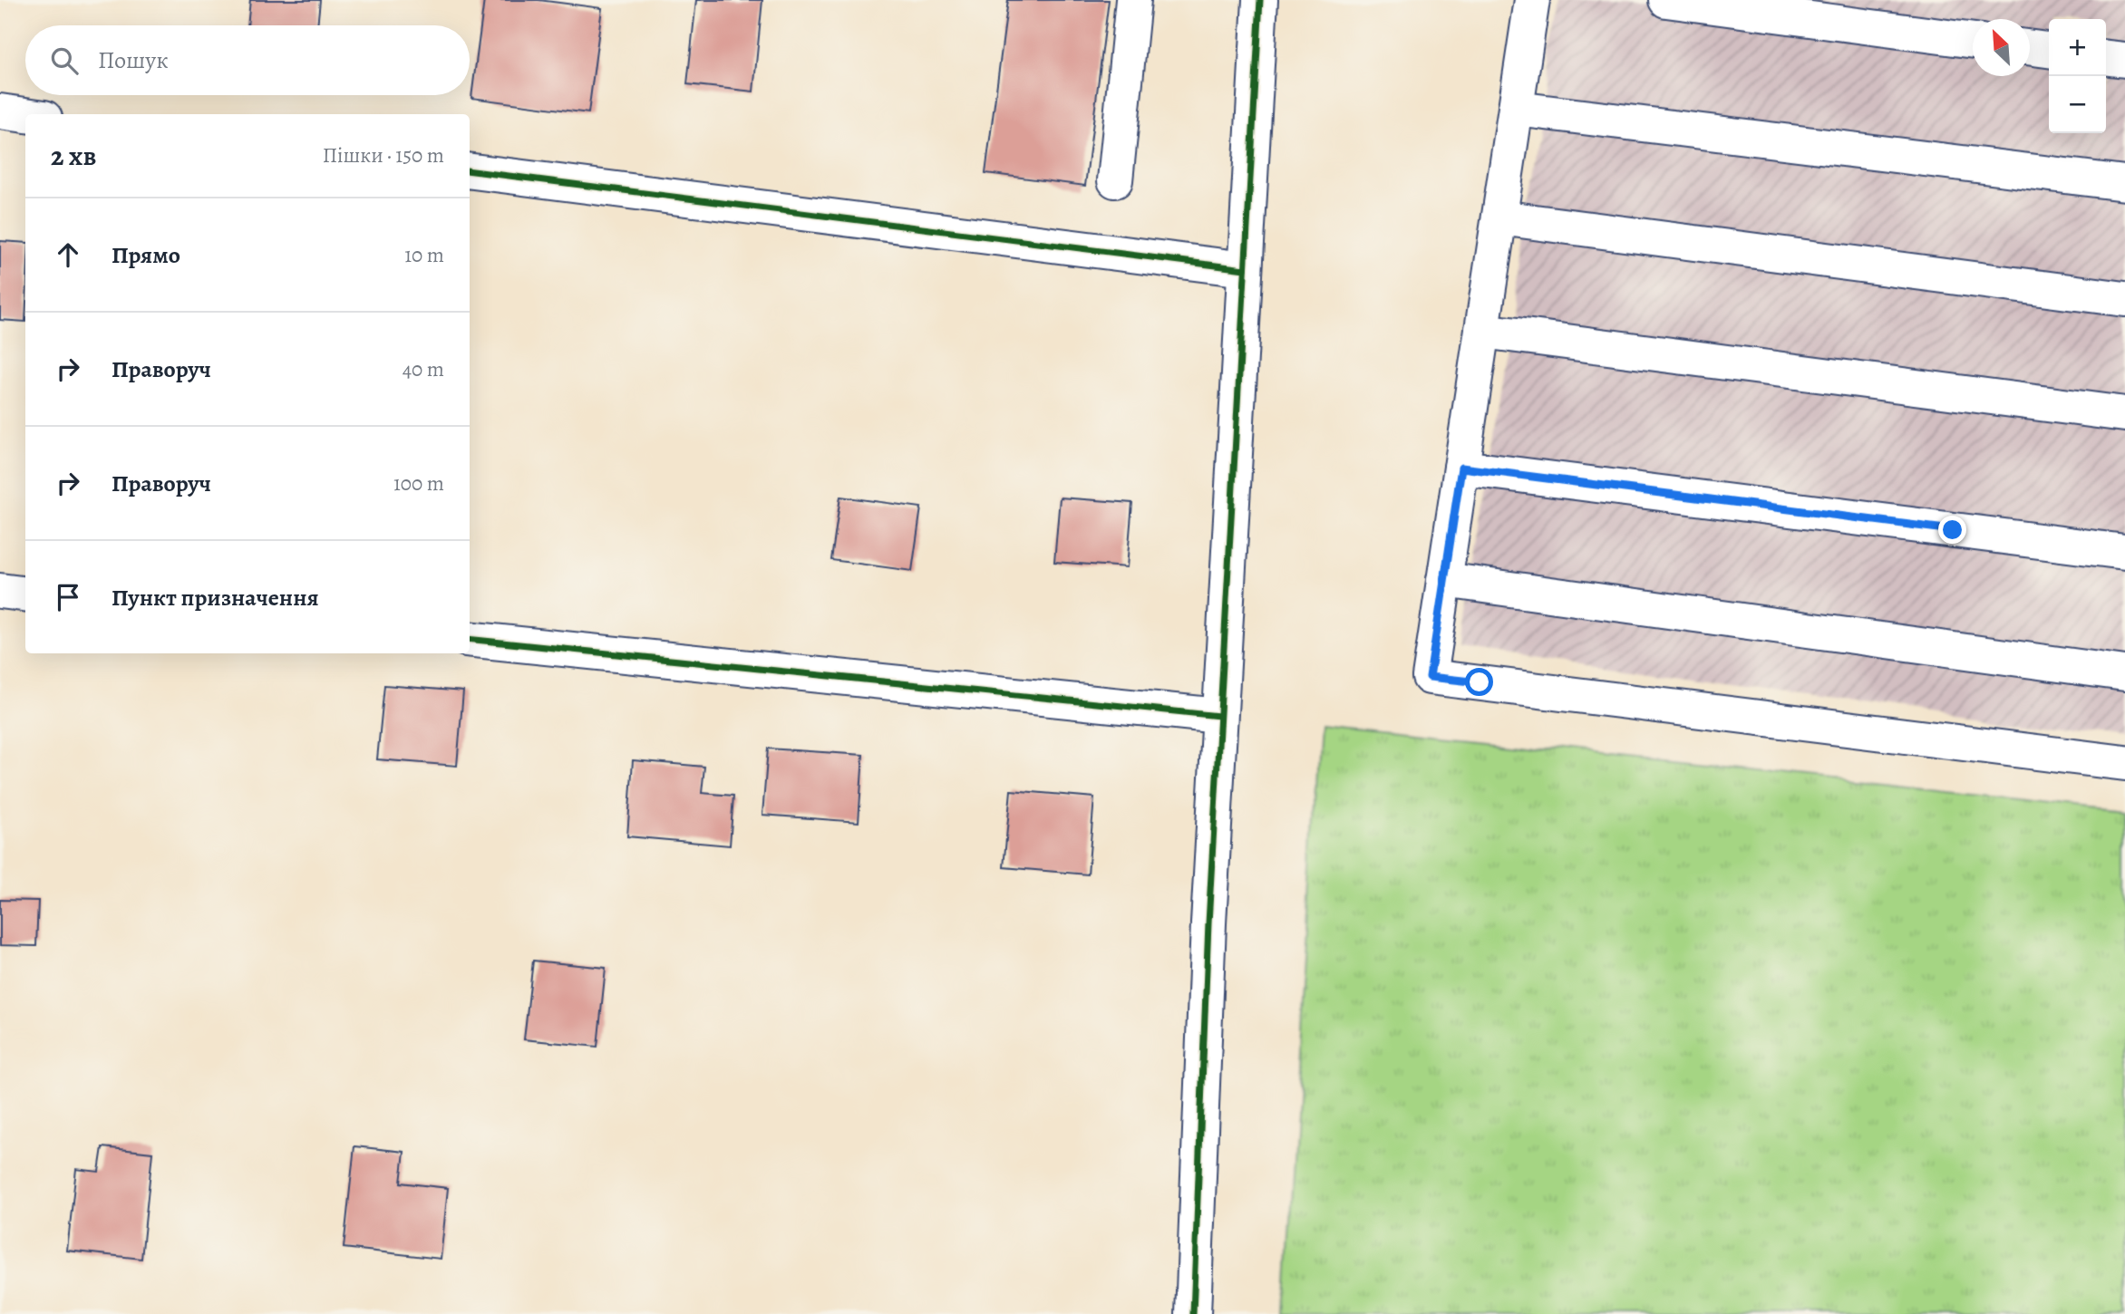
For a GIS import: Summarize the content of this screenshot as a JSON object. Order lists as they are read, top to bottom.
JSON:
{
  "north": "top left",
  "page": {
    "map_buttons": ["+", "−"],
    "search": "Пошук",
    "heading": ["2 хв", "Пішки · 150 m"],
    "list": [
      ["Прямо", "10 m"],
      ["Праворуч", "40 m"],
      ["Праворуч", "100 m"],
      "Пункт призначення"
    ]
  }
}
